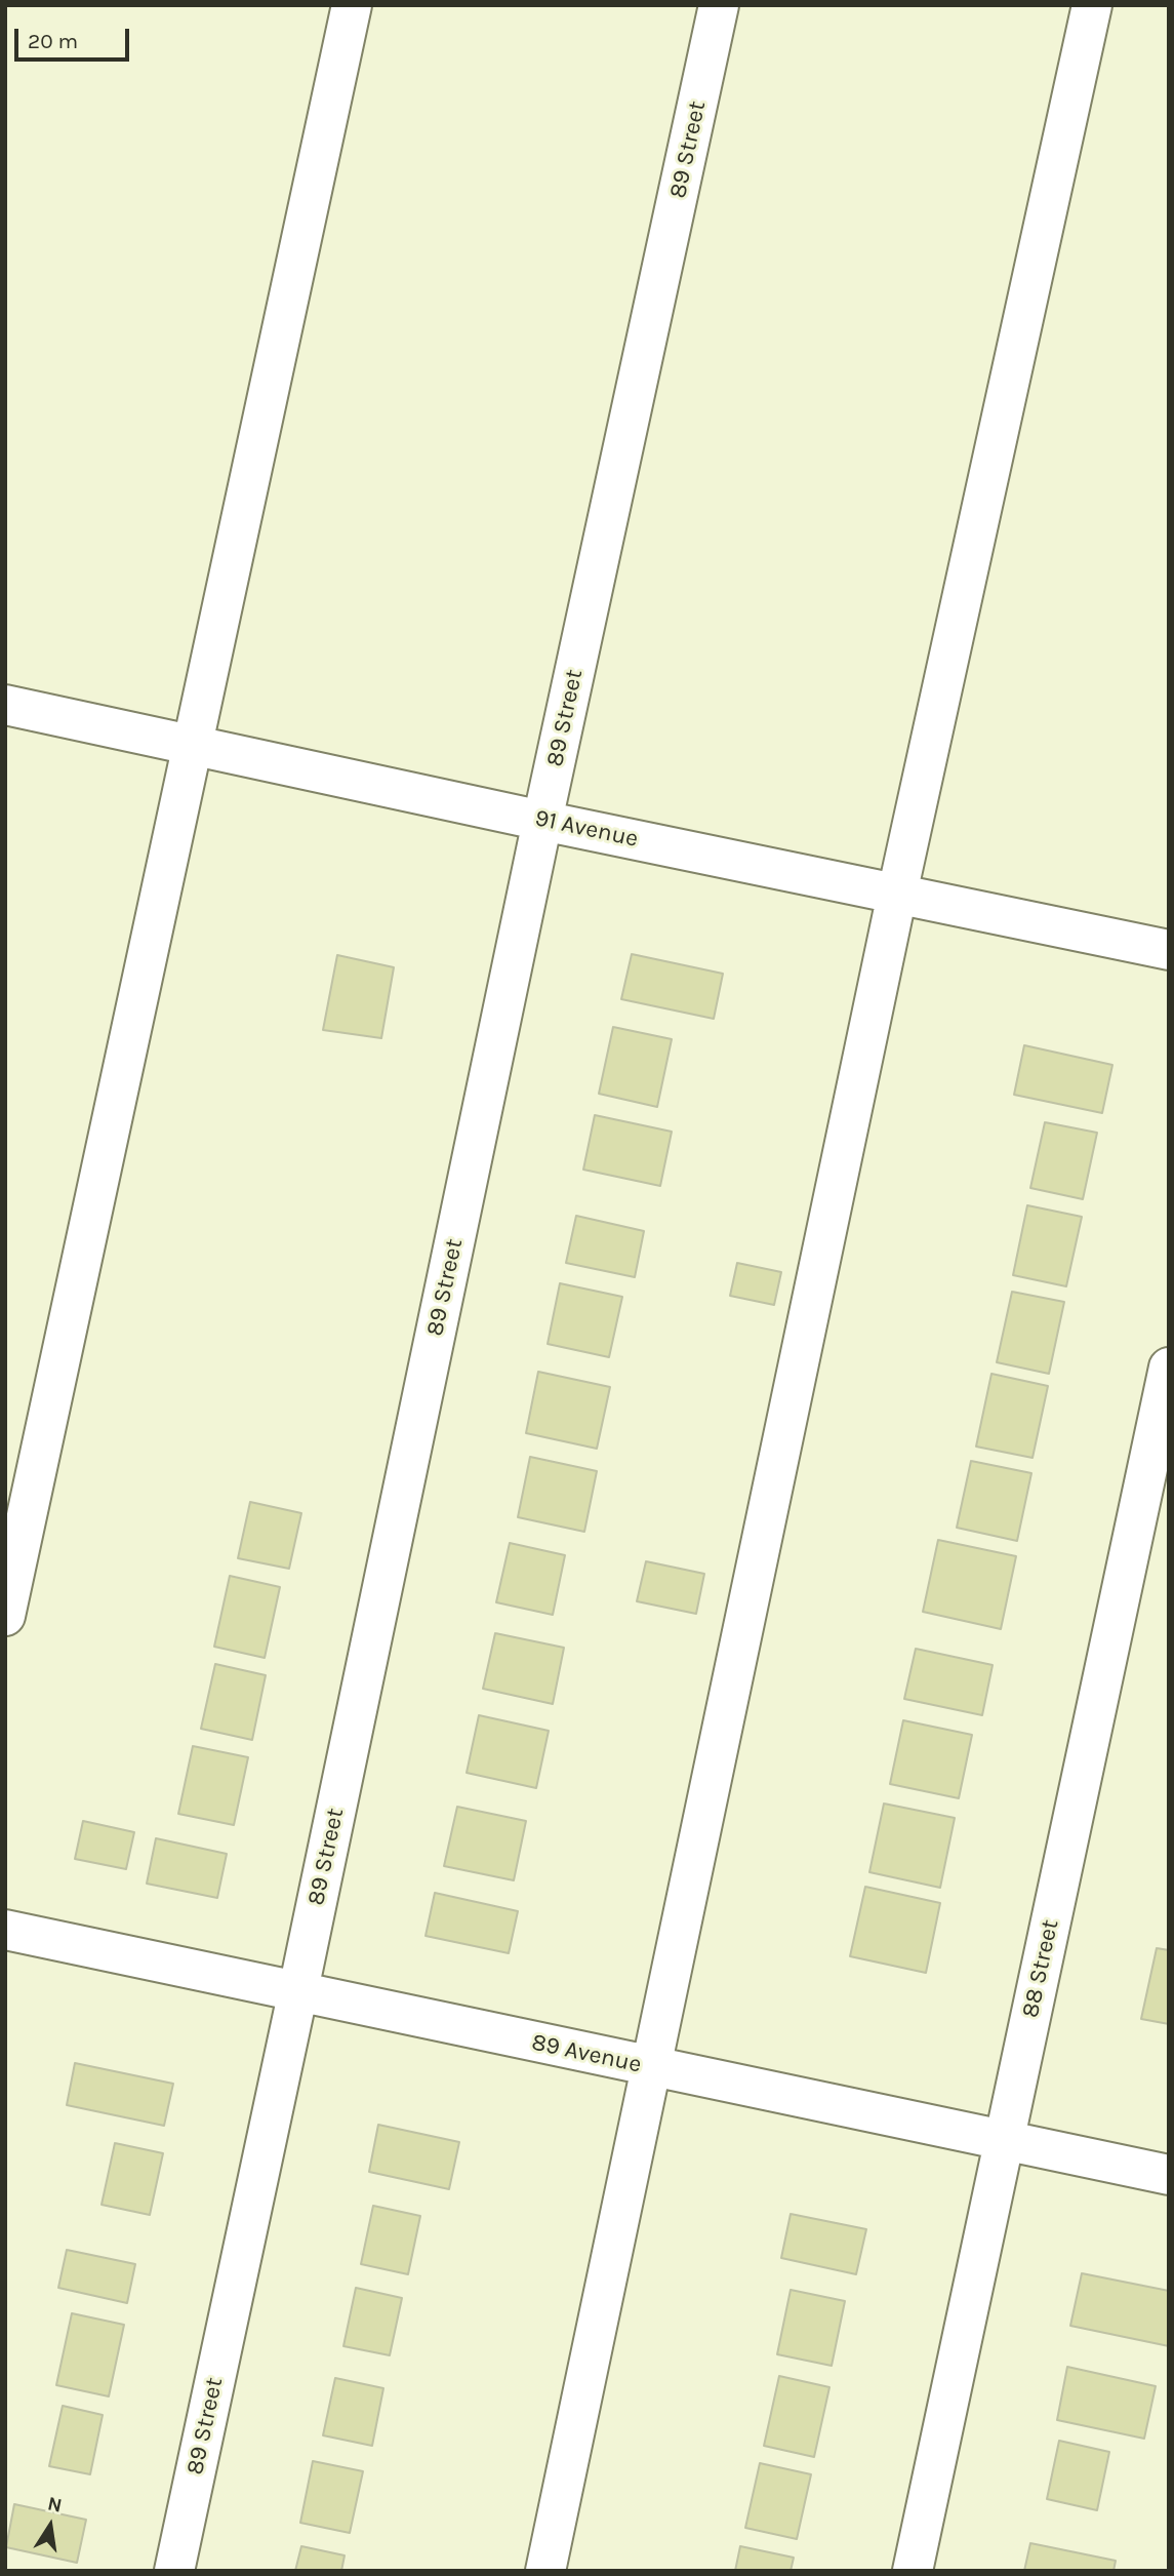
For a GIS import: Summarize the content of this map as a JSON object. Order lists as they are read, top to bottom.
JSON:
{
  "streets": {
    "street": [
      "89 Street",
      "91 Avenue",
      "88 Street",
      "89 Avenue"
    ]
  },
  "crossings": [
    ["89 Street", "91 Avenue"],
    ["89 Street", "89 Avenue"],
    ["88 Street", "89 Avenue"]
  ],
  "scale_bar": "20 m",
  "north": "top"
}
